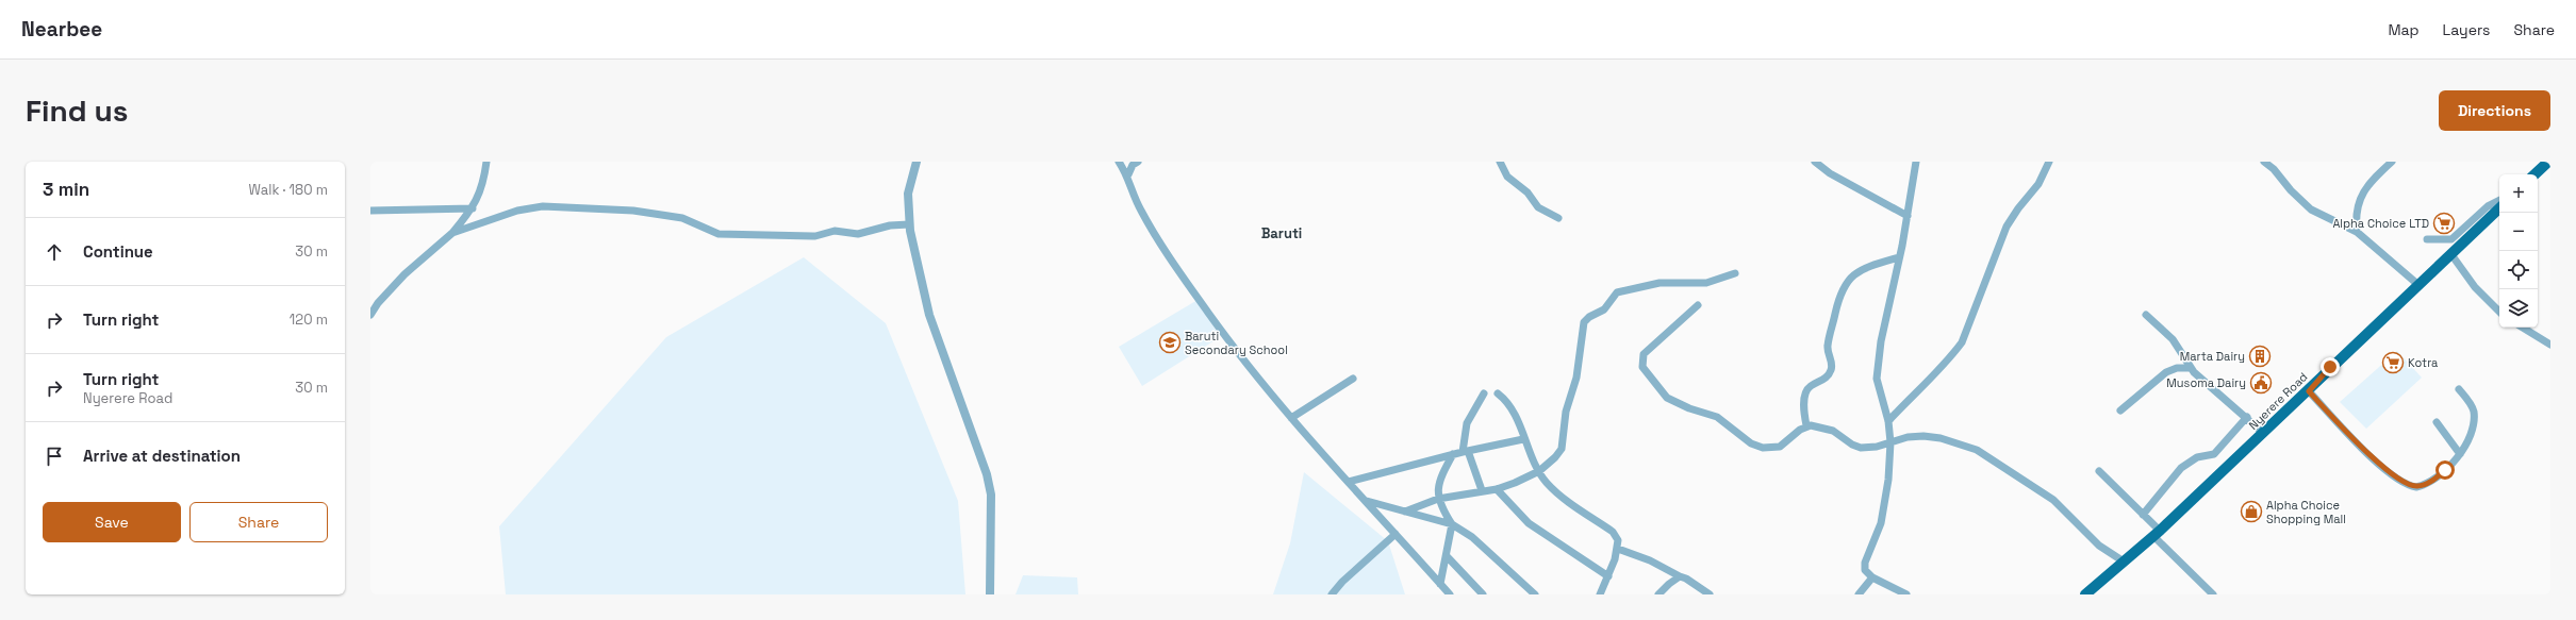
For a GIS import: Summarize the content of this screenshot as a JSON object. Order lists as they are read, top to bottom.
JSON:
{
  "streets": {
    "main road": ["Nyerere Road"]
  },
  "districts": ["Baruti"],
  "places": {
    "supermarket": ["Alpha Choice LTD", "Kotra"],
    "school or university": ["Baruti Secondary School"],
    "building": ["Marta Dairy"],
    "public building": ["Musoma Dairy"],
    "shop": ["Alpha Choice Shopping Mall"]
  },
  "page": {
    "header": "Nearbee",
    "nav": ["Map", "Layers", "Share"],
    "buttons": [
      "Directions",
      ["Save", "Share"]
    ],
    "title": "Find us",
    "heading": ["3 min", "Walk · 180 m"],
    "map_buttons": ["+", "−"],
    "list": [
      ["Continue", "30 m"],
      ["Turn right", "120 m"],
      ["Turn right", "Nyerere Road", "30 m"],
      "Arrive at destination"
    ]
  }
}
